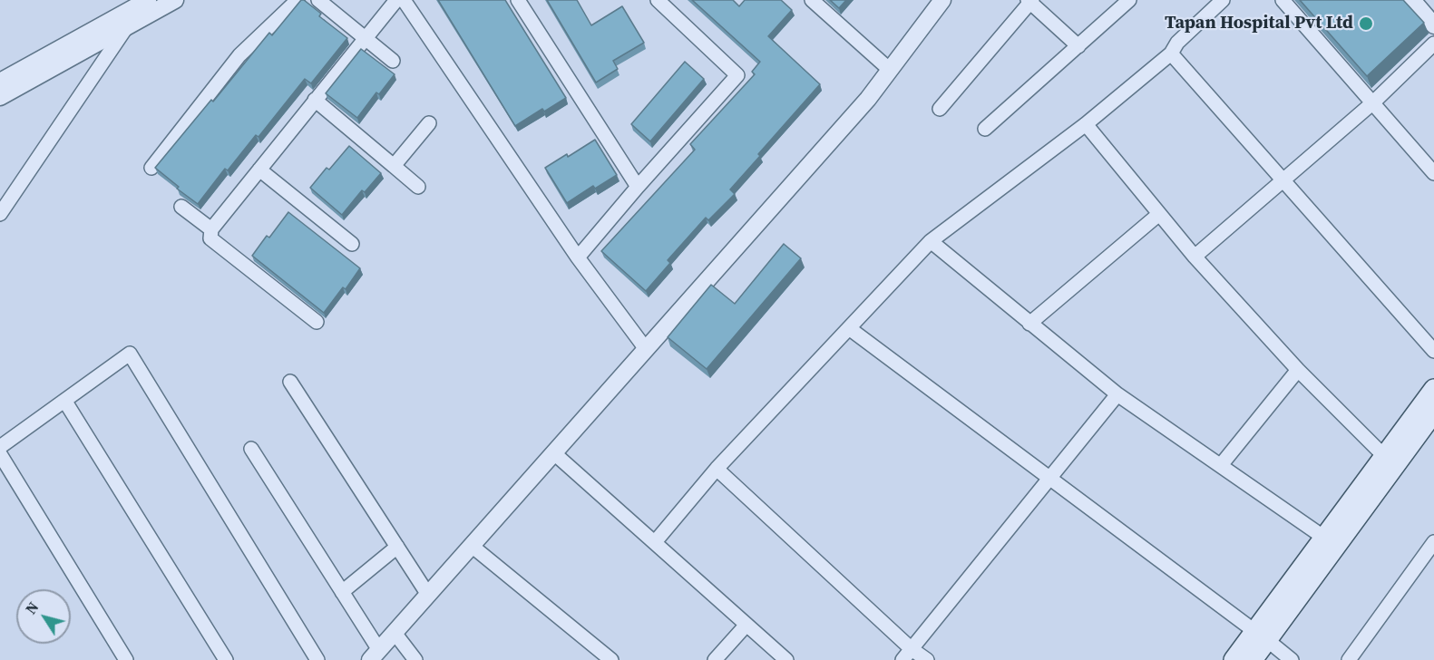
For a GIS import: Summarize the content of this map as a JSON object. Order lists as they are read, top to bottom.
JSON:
{
  "places": ["Tapan Hospital Pvt Ltd"],
  "north": "top left"
}
